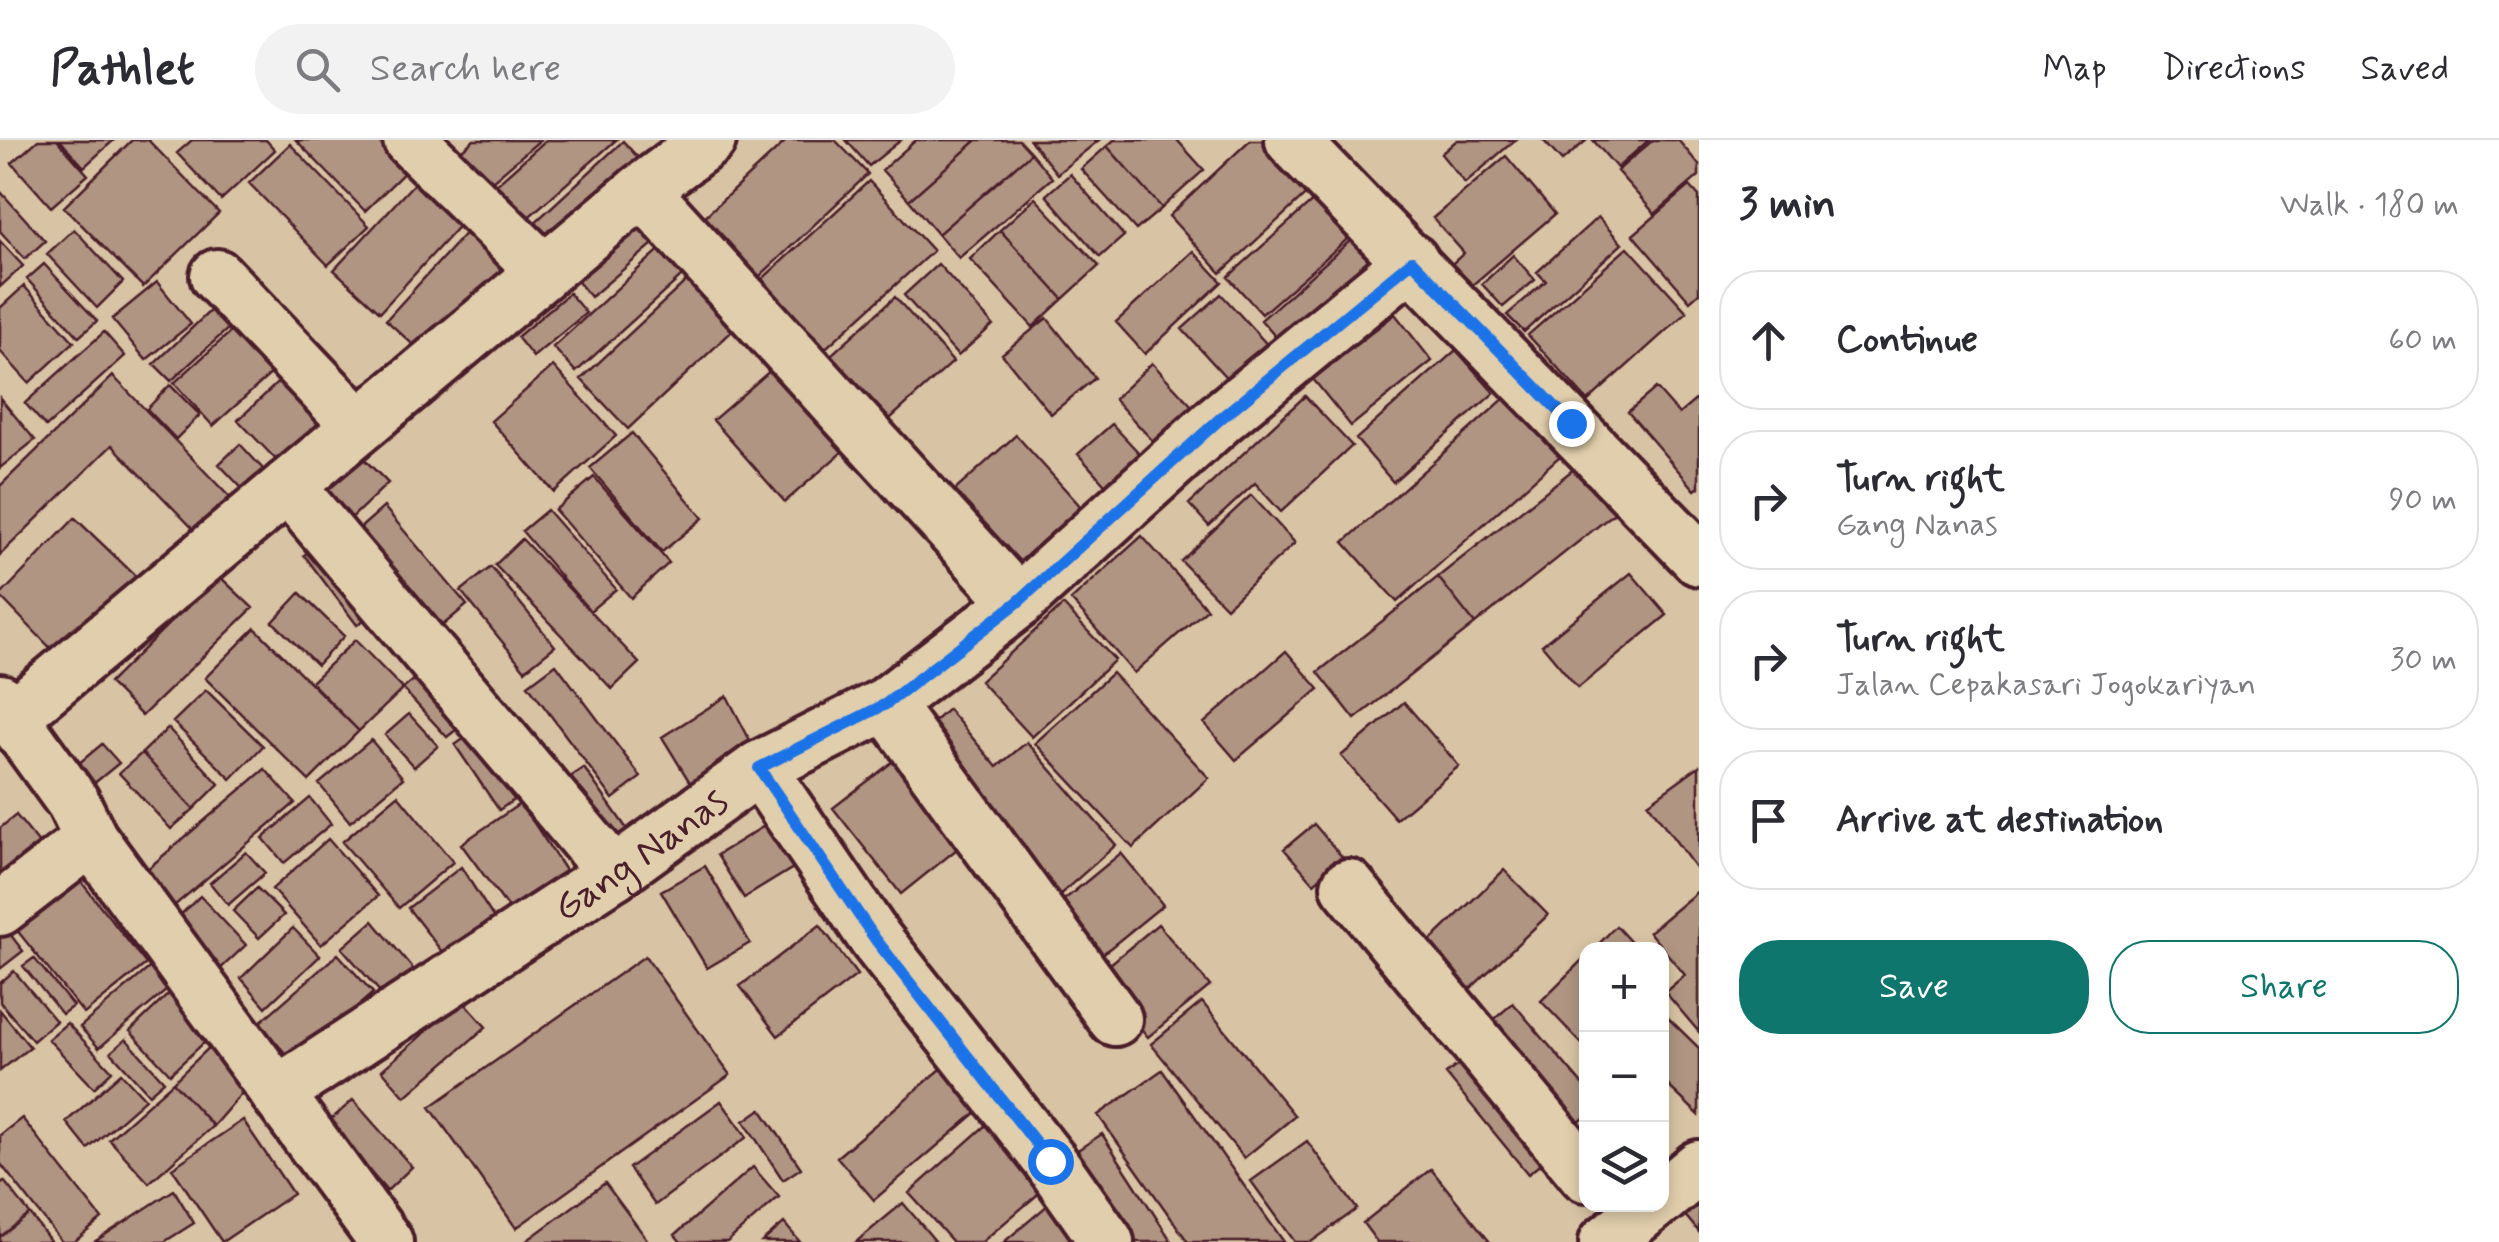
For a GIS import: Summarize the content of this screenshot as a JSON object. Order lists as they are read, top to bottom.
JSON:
{
  "streets": {
    "street": ["Gang Nanas"]
  },
  "page": {
    "header": "Pathlet",
    "search": "Search here",
    "nav": ["Map", "Directions", "Saved"],
    "heading": ["3 min", "Walk · 180 m"],
    "list": [
      ["Continue", "60 m"],
      ["Turn right", "Gang Nanas", "90 m"],
      ["Turn right", "Jalan Cepakasari Jogokariyan", "30 m"],
      "Arrive at destination"
    ],
    "buttons": ["Save", "Share"],
    "map_buttons": ["+", "−"]
  }
}
